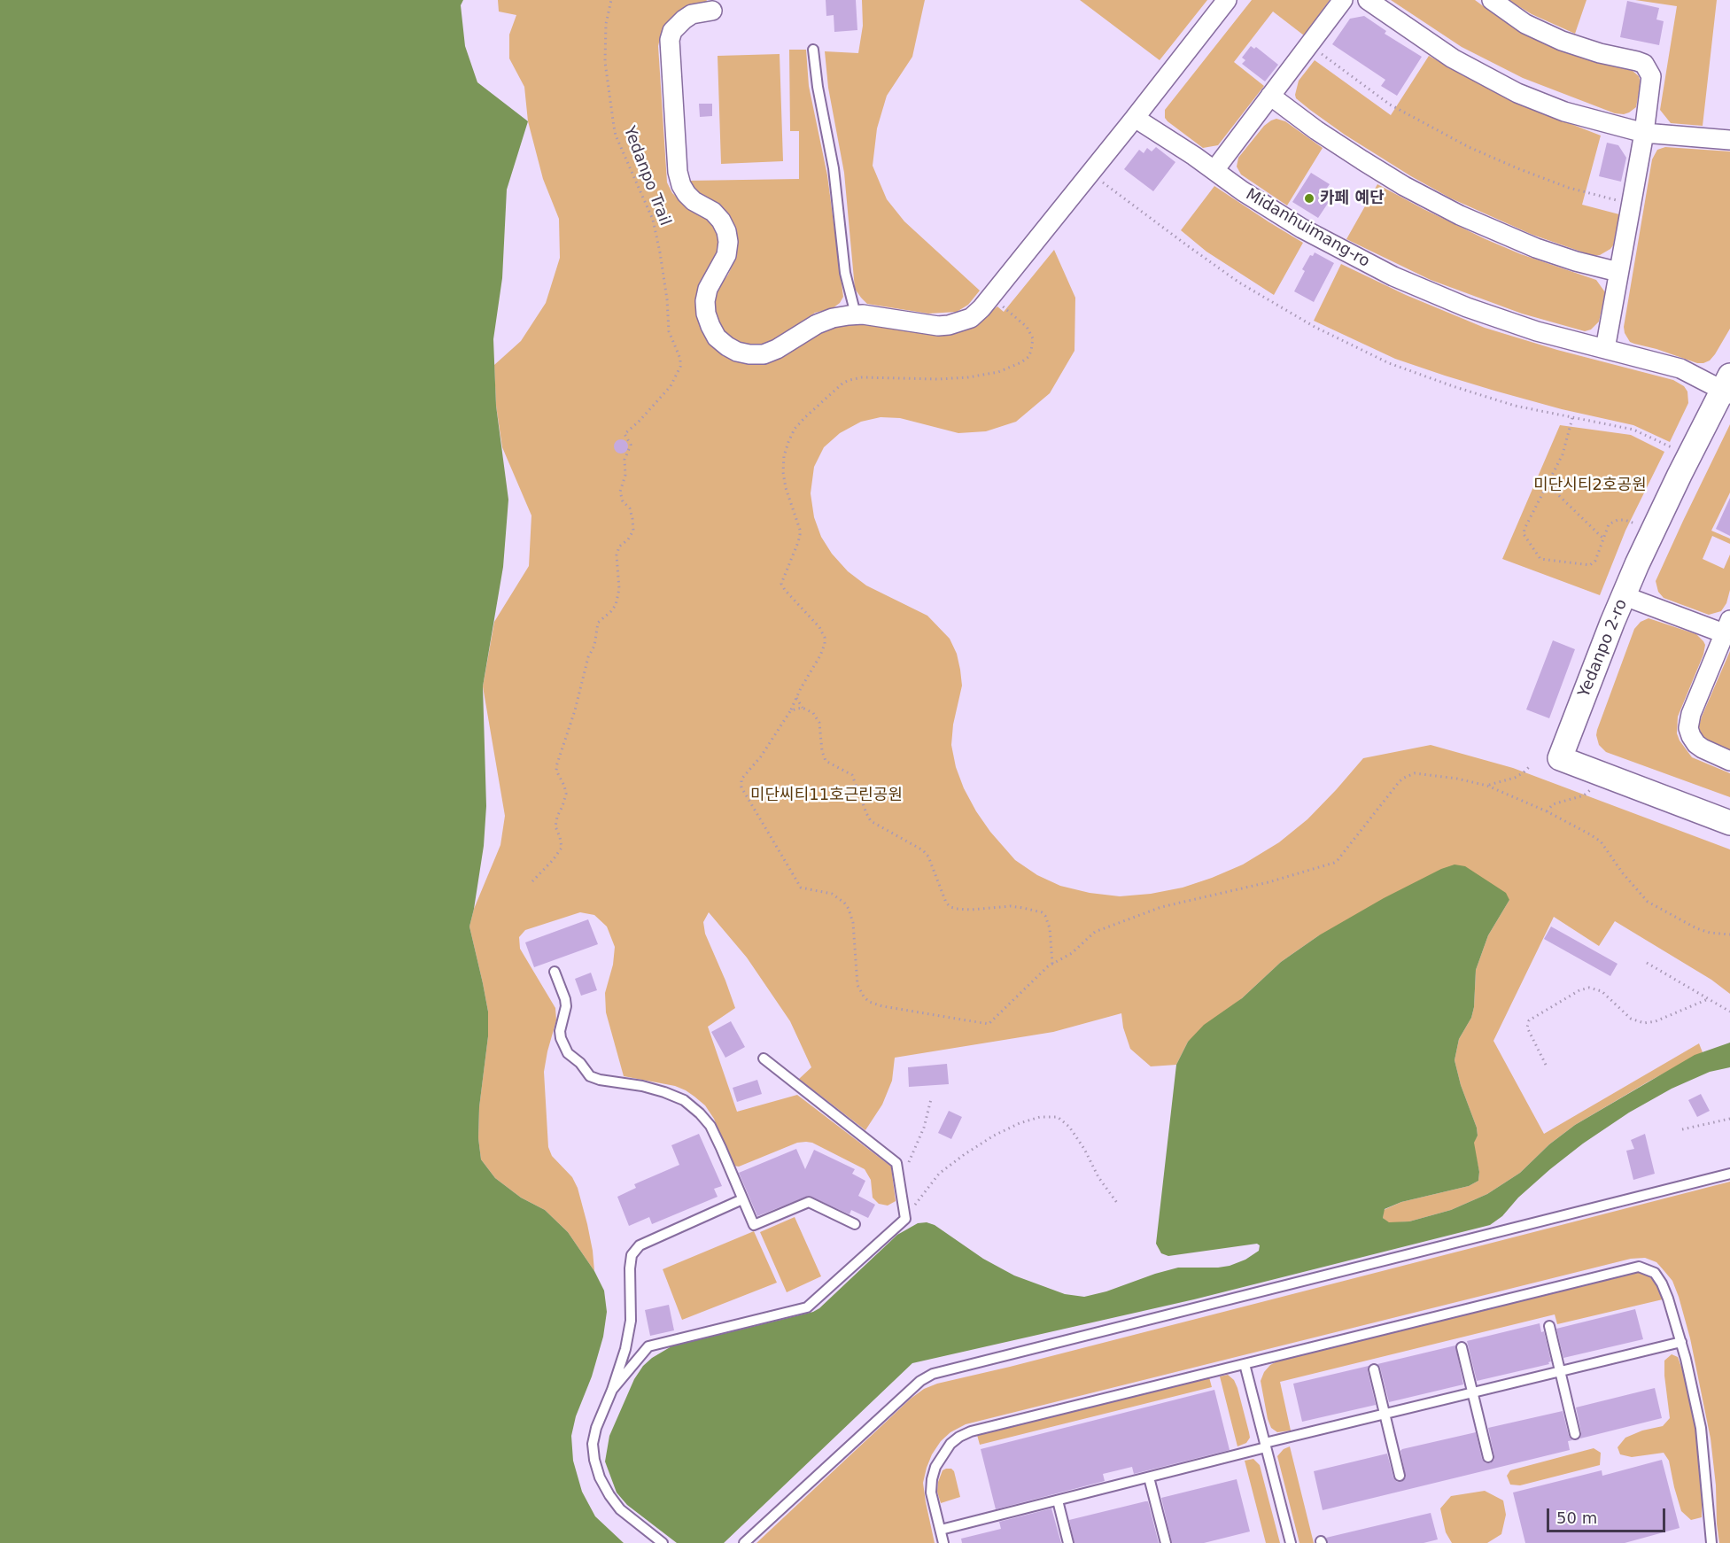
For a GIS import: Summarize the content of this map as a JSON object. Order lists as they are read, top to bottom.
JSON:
{
  "streets": {
    "street": ["Midanhuimang-ro", "Yedanpo 2-ro"],
    "path": ["Yedanpo Trail"]
  },
  "crossings": [
    ["Midanhuimang-ro", "Yedanpo 2-ro"]
  ],
  "parks": ["미단시티2호공원", "미단씨티11호근린공원"],
  "places": ["카페 예단"],
  "scale_bar": "50 m"
}
